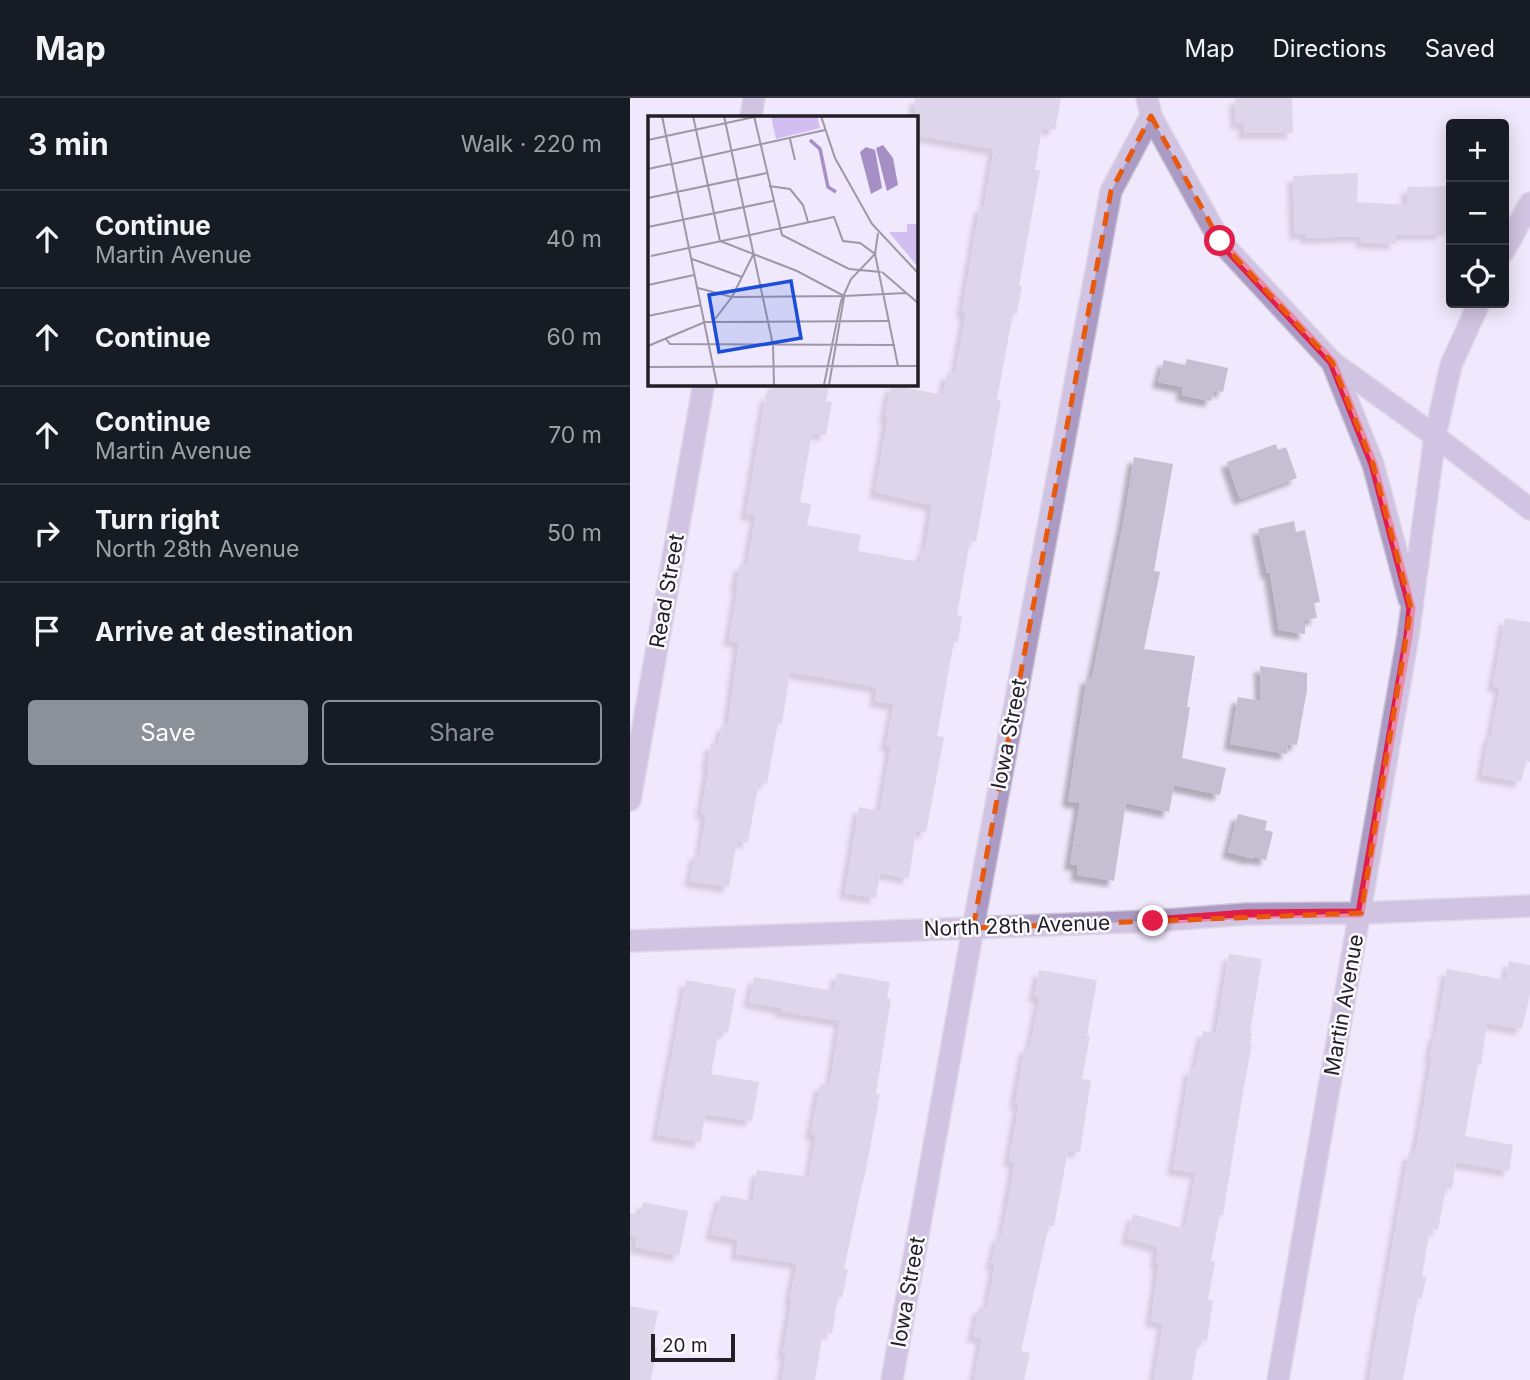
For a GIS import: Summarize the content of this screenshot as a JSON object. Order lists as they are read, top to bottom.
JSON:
{
  "streets": {
    "street": [
      "Read Street",
      "Iowa Street",
      "North 28th Avenue",
      "Martin Avenue"
    ]
  },
  "crossings": [
    ["Iowa Street", "North 28th Avenue"],
    ["North 28th Avenue", "Martin Avenue"]
  ],
  "scale_bar": "20 m",
  "page": {
    "header": "Map",
    "nav": ["Map", "Directions", "Saved"],
    "heading": ["3 min", "Walk · 220 m"],
    "map_buttons": ["+", "−"],
    "list": [
      ["Continue", "Martin Avenue", "40 m"],
      ["Continue", "60 m"],
      ["Continue", "Martin Avenue", "70 m"],
      ["Turn right", "North 28th Avenue", "50 m"],
      "Arrive at destination"
    ],
    "buttons": ["Save", "Share"],
    "scale": "20 m"
  }
}
